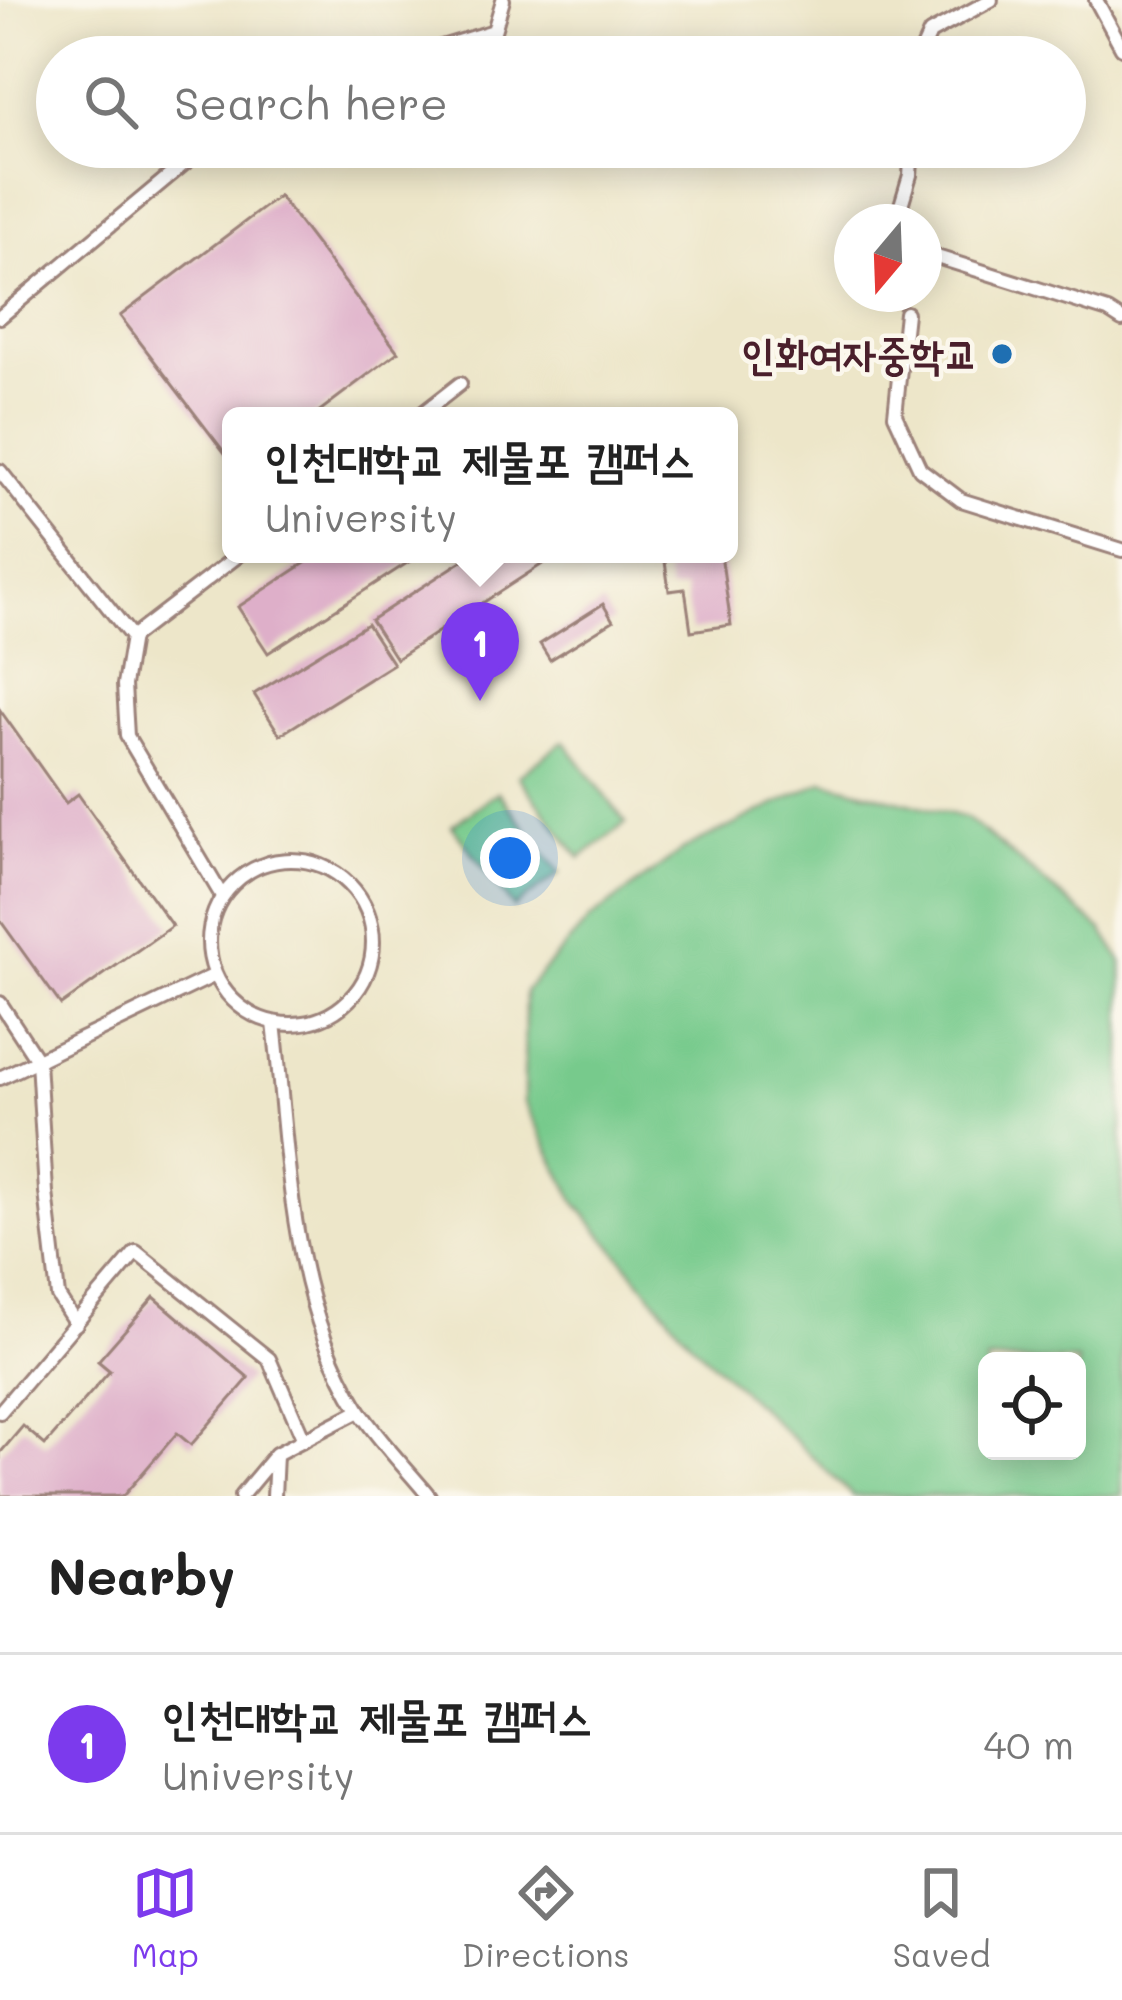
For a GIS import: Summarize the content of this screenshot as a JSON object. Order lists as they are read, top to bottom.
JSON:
{
  "places": ["인화여자중학교"],
  "north": "bottom",
  "page": {
    "search": "Search here",
    "popup": ["인천대학교 제물포 캠퍼스", "University"],
    "pins": "1",
    "heading": "Nearby",
    "list": [
      {
        "mark": "1",
        "name": "인천대학교 제물포 캠퍼스",
        "note": "University",
        "value": "40 m"
      }
    ],
    "nav": ["Map", "Directions", "Saved"]
  }
}
